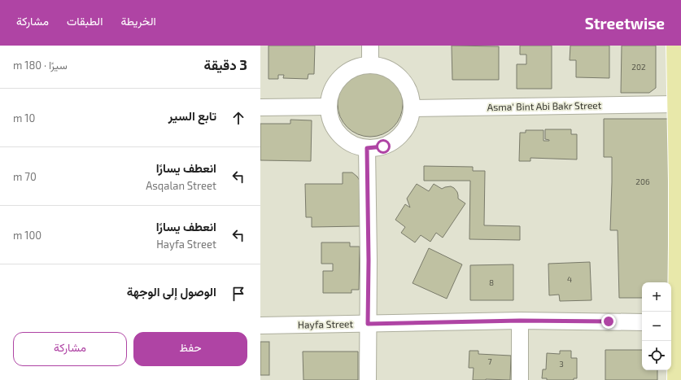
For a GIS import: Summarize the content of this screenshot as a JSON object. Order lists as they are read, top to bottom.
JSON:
{
  "streets": {
    "street": ["Asma' Bint Abi Bakr Street", "Hayfa Street"]
  },
  "house_numbers": [
    "202",
    "206",
    "4",
    "8",
    "7",
    "3"
  ],
  "page": {
    "header": "Streetwise",
    "nav": ["الخريطة", "الطبقات", "مشاركة"],
    "heading": ["3 دقيقة", "سيرًا · 180 m"],
    "list": [
      ["تابع السير", "10 m"],
      ["انعطف يسارًا", "Asqalan Street", "70 m"],
      ["انعطف يسارًا", "Hayfa Street", "100 m"],
      "الوصول إلى الوجهة"
    ],
    "map_buttons": ["+", "−"],
    "buttons": ["حفظ", "مشاركة"]
  }
}
